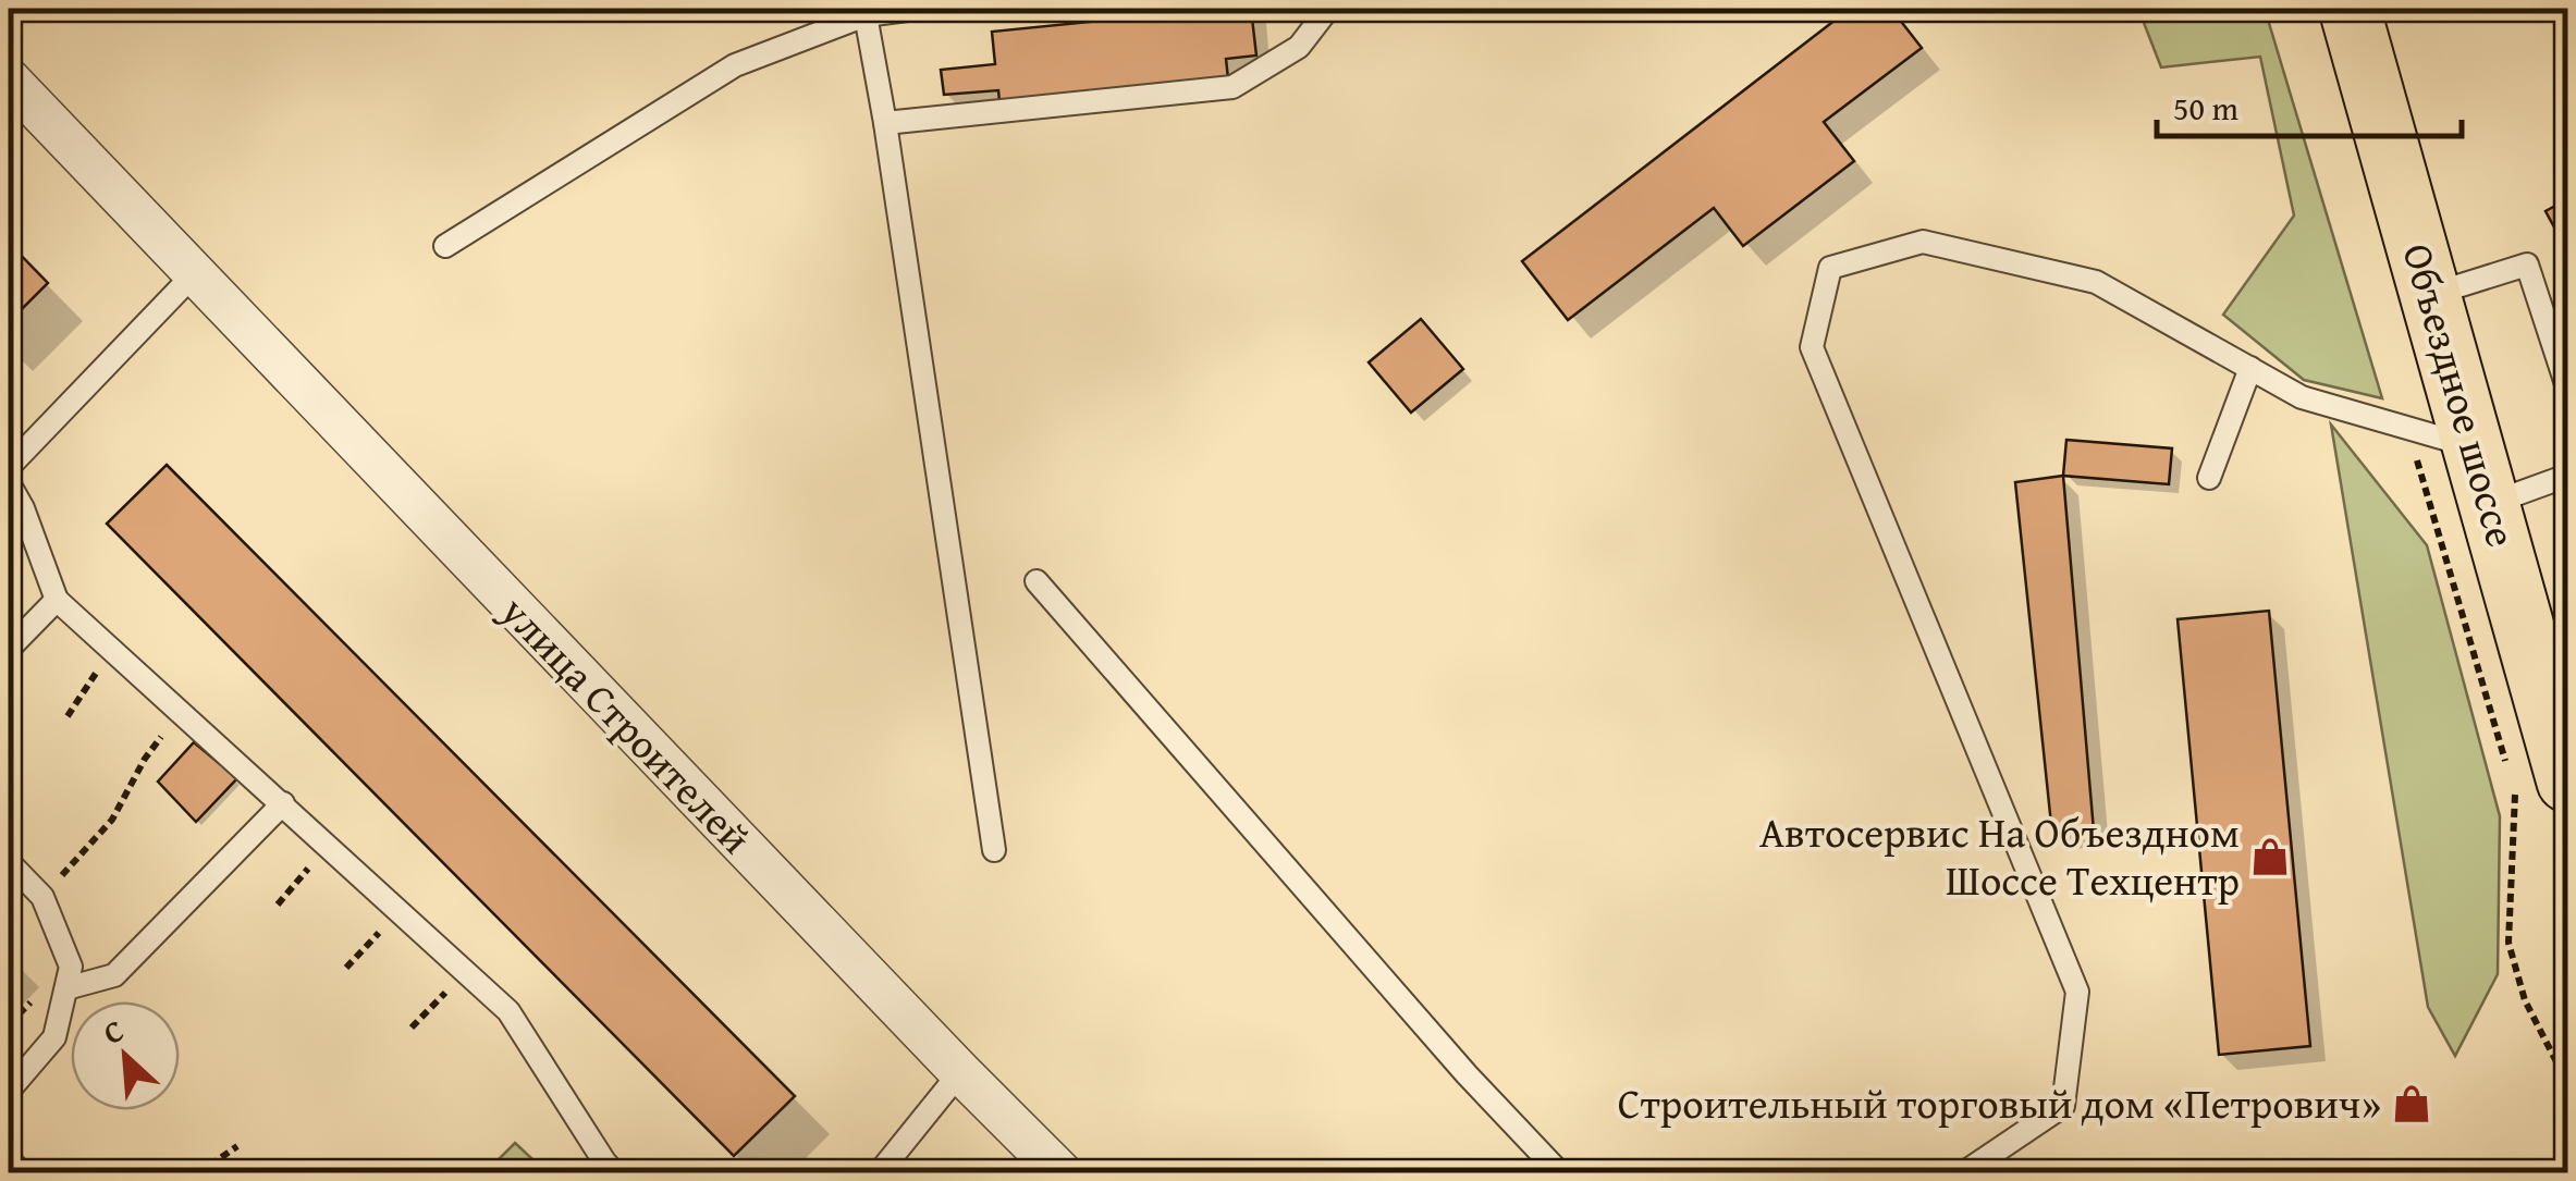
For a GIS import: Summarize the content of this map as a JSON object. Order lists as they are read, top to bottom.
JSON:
{
  "streets": {
    "main road": ["Объездное шоссе"],
    "street": ["улица Строителей"]
  },
  "places": {
    "shop": ["Автосервис На Объездном Шоссе Техцентр", "Строительный торговый дом «Петрович»"]
  },
  "scale_bar": "50 m",
  "north": "top left"
}
